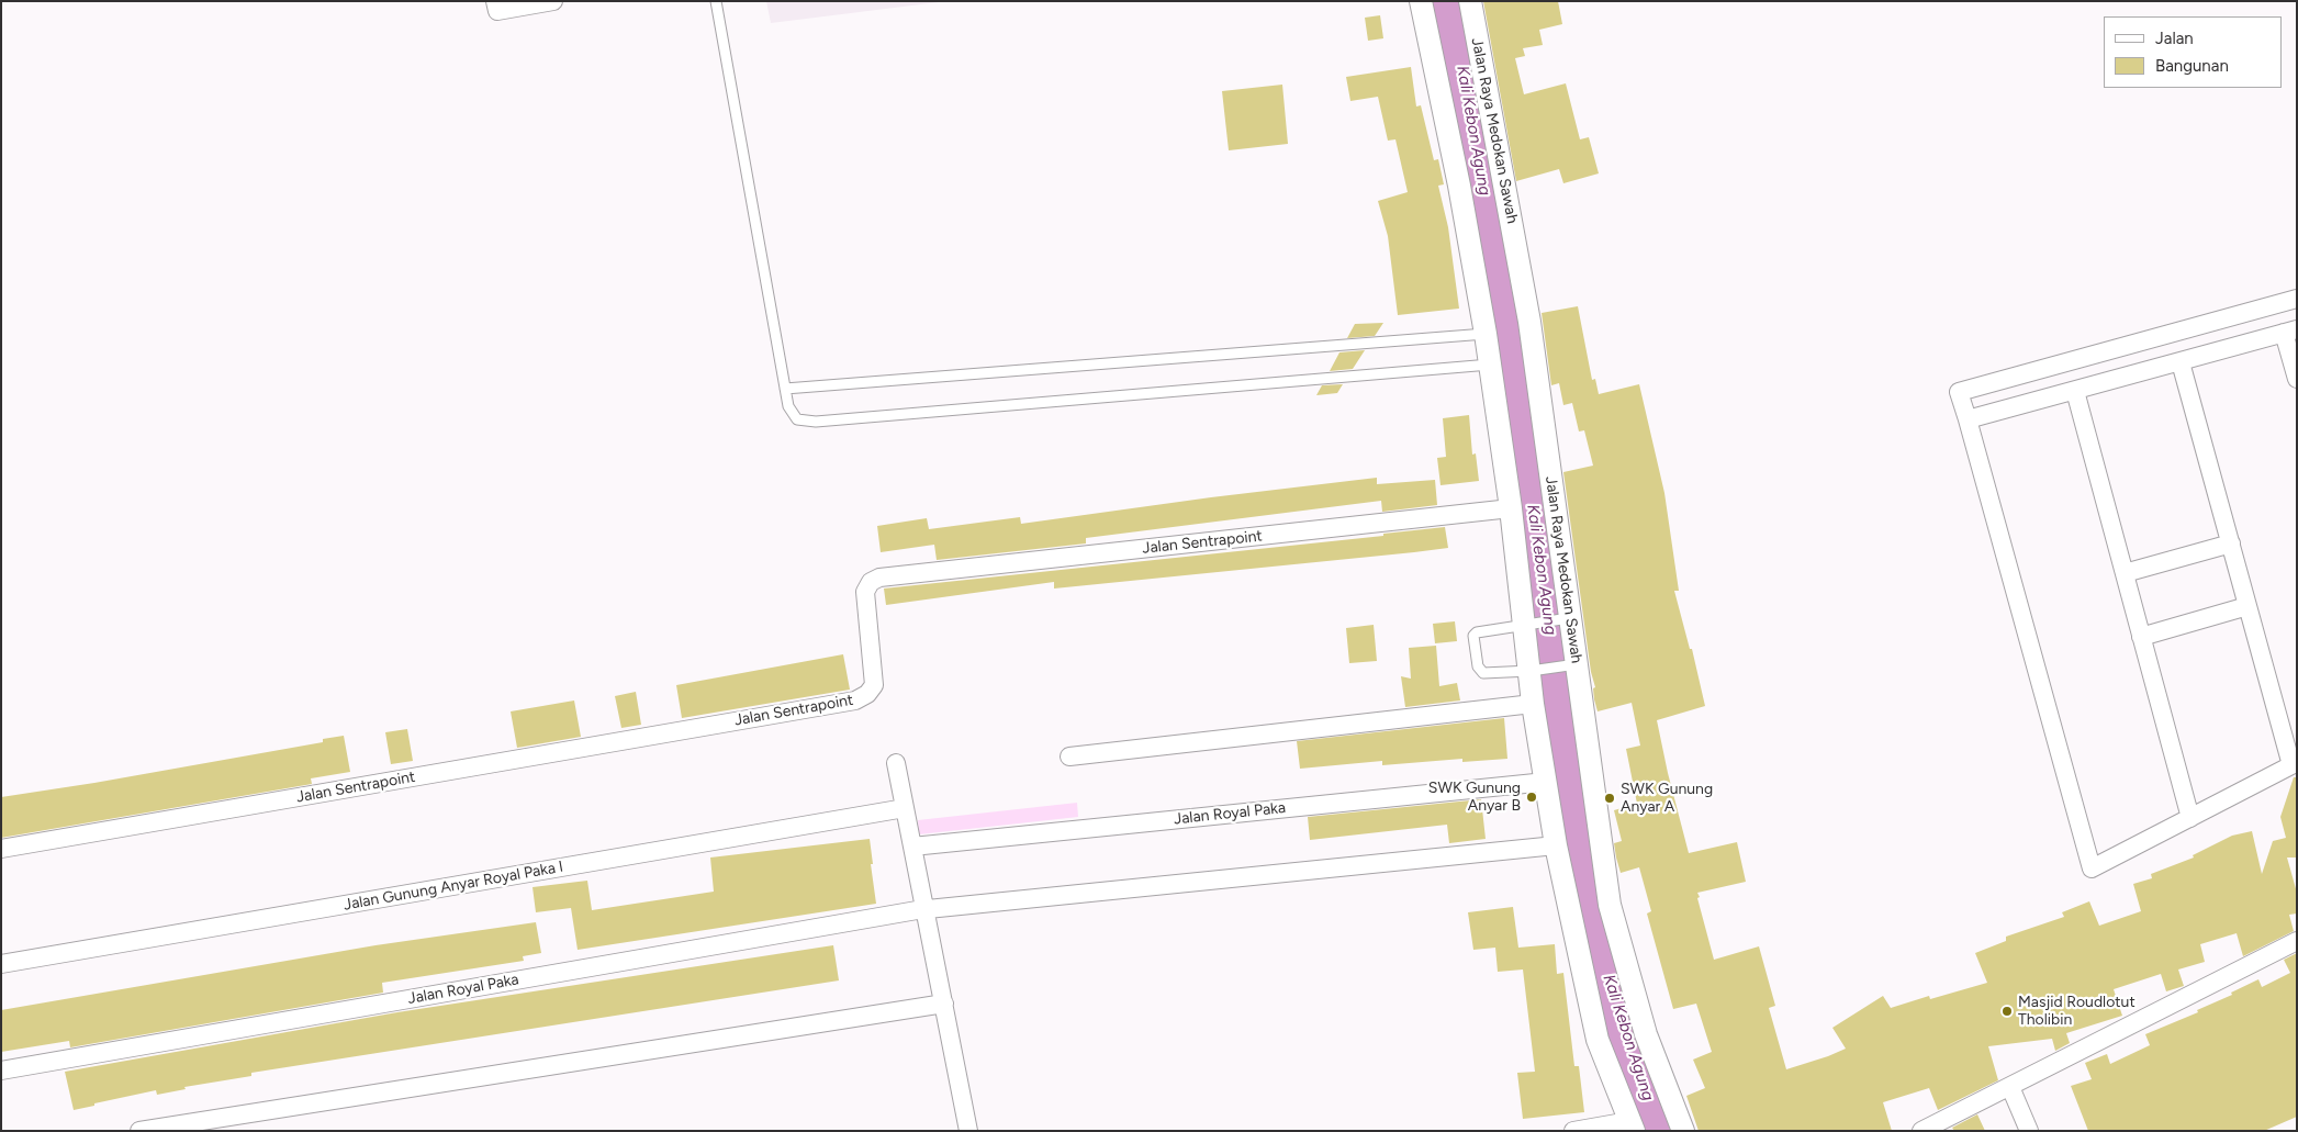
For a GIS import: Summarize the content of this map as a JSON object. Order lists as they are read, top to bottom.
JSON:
{
  "streets": {
    "street": [
      "Jalan Raya Medokan Sawah",
      "Jalan Sentrapoint",
      "Jalan Royal Paka",
      "Jalan Gunung Anyar Royal Paka I"
    ]
  },
  "water": ["Kali Kebon Agung"],
  "places": ["SWK Gunung Anyar B", "SWK Gunung Anyar A", "Masjid Roudlotut Tholibin"],
  "legend": ["Jalan", "Bangunan"]
}
